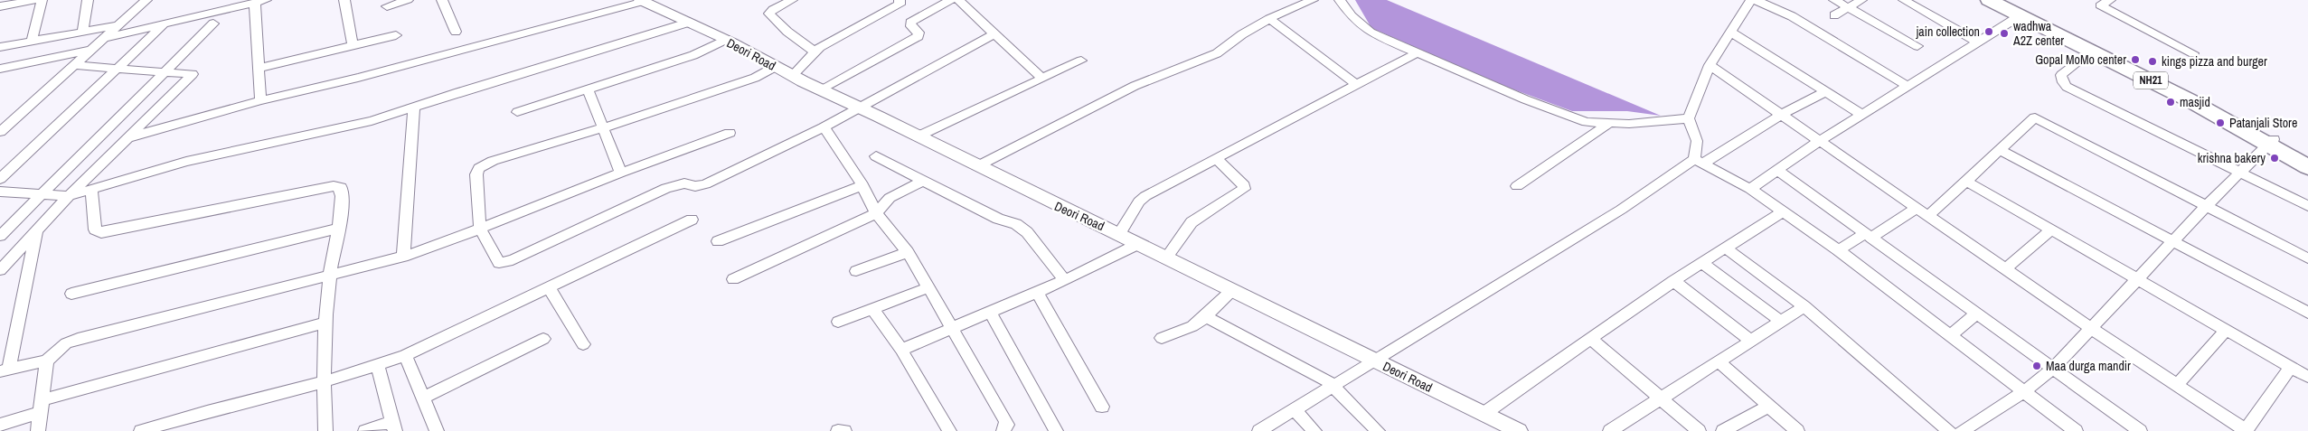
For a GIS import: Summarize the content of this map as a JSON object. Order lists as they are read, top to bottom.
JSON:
{
  "streets": {
    "highway": ["NH21"],
    "street": ["Deori Road"]
  },
  "places": [
    "jain collection",
    "wadhwa A2Z center",
    "Gopal MoMo center",
    "kings pizza and burger",
    "masjid",
    "Patanjali Store",
    "krishna bakery",
    "Maa durga mandir"
  ]
}
